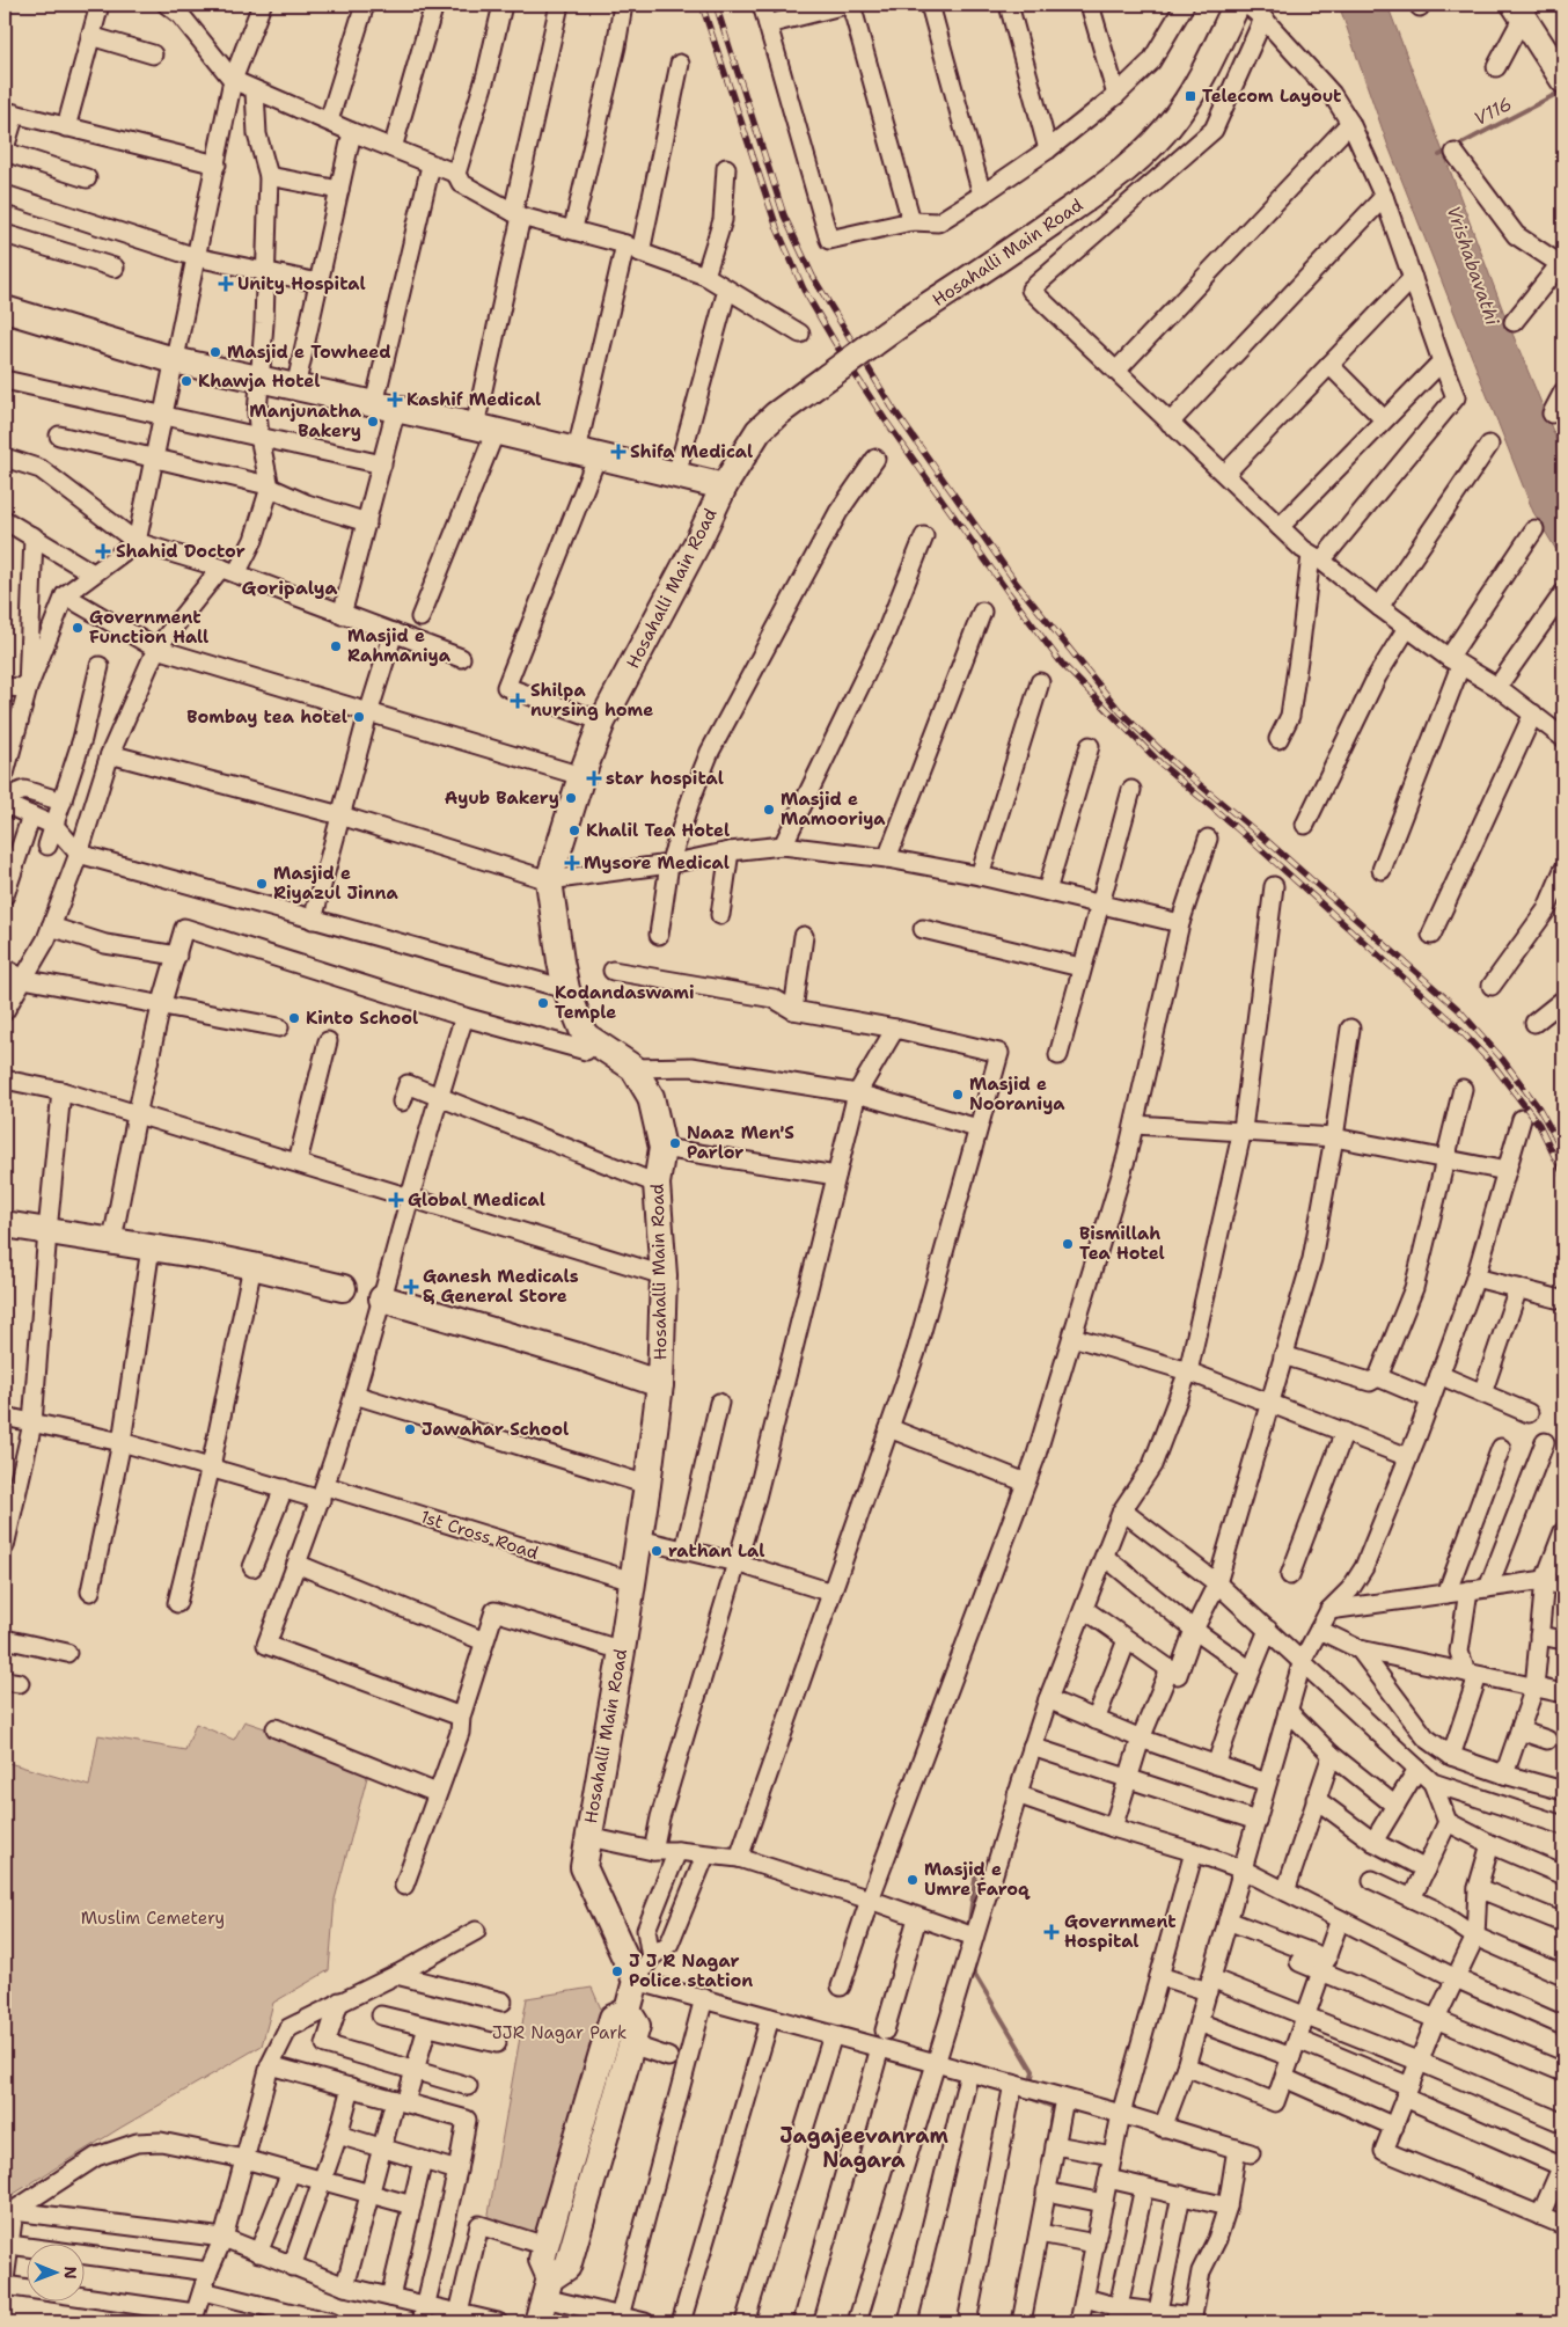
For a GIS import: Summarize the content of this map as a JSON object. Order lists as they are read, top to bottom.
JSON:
{
  "streets": {
    "street": ["Hosahalli Main Road", "1st Cross Road"]
  },
  "crossings": [
    ["Hosahalli Main Road", "1st Cross Road"]
  ],
  "districts": ["Goripalya", "Jagajeevanram Nagara"],
  "water": ["V116", "Vrishabavathi"],
  "parks": ["Muslim Cemetery", "JJR Nagar Park"],
  "places": {
    "transit": ["Telecom Layout"],
    "health": [
      "Unity Hospital",
      "Kashif Medical",
      "Shifa Medical",
      "Shahid Doctor",
      "Shilpa nursing home",
      "star hospital",
      "Mysore Medical",
      "Global Medical",
      "Ganesh Medicals & General Store",
      "Government Hospital"
    ],
    "other": [
      "Masjid e Towheed",
      "Khawja Hotel",
      "Manjunatha Bakery",
      "Government Function Hall",
      "Masjid e Rahmaniya",
      "Bombay tea hotel",
      "Ayub Bakery",
      "Masjid e Mamooriya",
      "Khalil Tea Hotel",
      "Masjid e Riyazul Jinna",
      "Kodandaswami Temple",
      "Kinto School",
      "Masjid e Nooraniya",
      "Naaz Men'S Parlor",
      "Bismillah Tea Hotel",
      "Jawahar School",
      "rathan Lal",
      "Masjid e Umre Faroq",
      "J J R Nagar Police station"
    ]
  },
  "north": "right"
}
